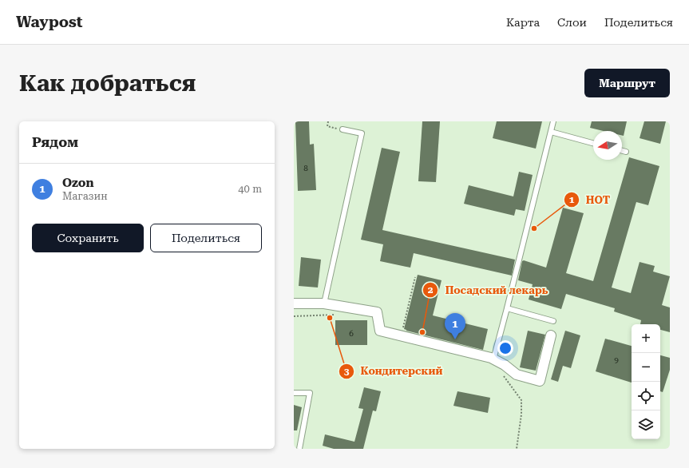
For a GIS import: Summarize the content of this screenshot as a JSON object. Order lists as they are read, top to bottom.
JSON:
{
  "places": ["НОТ", "Кондитерский", "Посадский лекарь"],
  "house_numbers": ["8", "6", "9"],
  "north": "left",
  "page": {
    "header": "Waypost",
    "nav": ["Карта", "Слои", "Поделиться"],
    "buttons": [
      "Маршрут",
      ["Сохранить", "Поделиться"]
    ],
    "title": "Как добраться",
    "heading": "Рядом",
    "list": [
      {
        "mark": "1",
        "name": "Ozon",
        "note": "Магазин",
        "value": "40 m"
      }
    ],
    "pins": "1",
    "map_buttons": ["+", "−"]
  }
}
